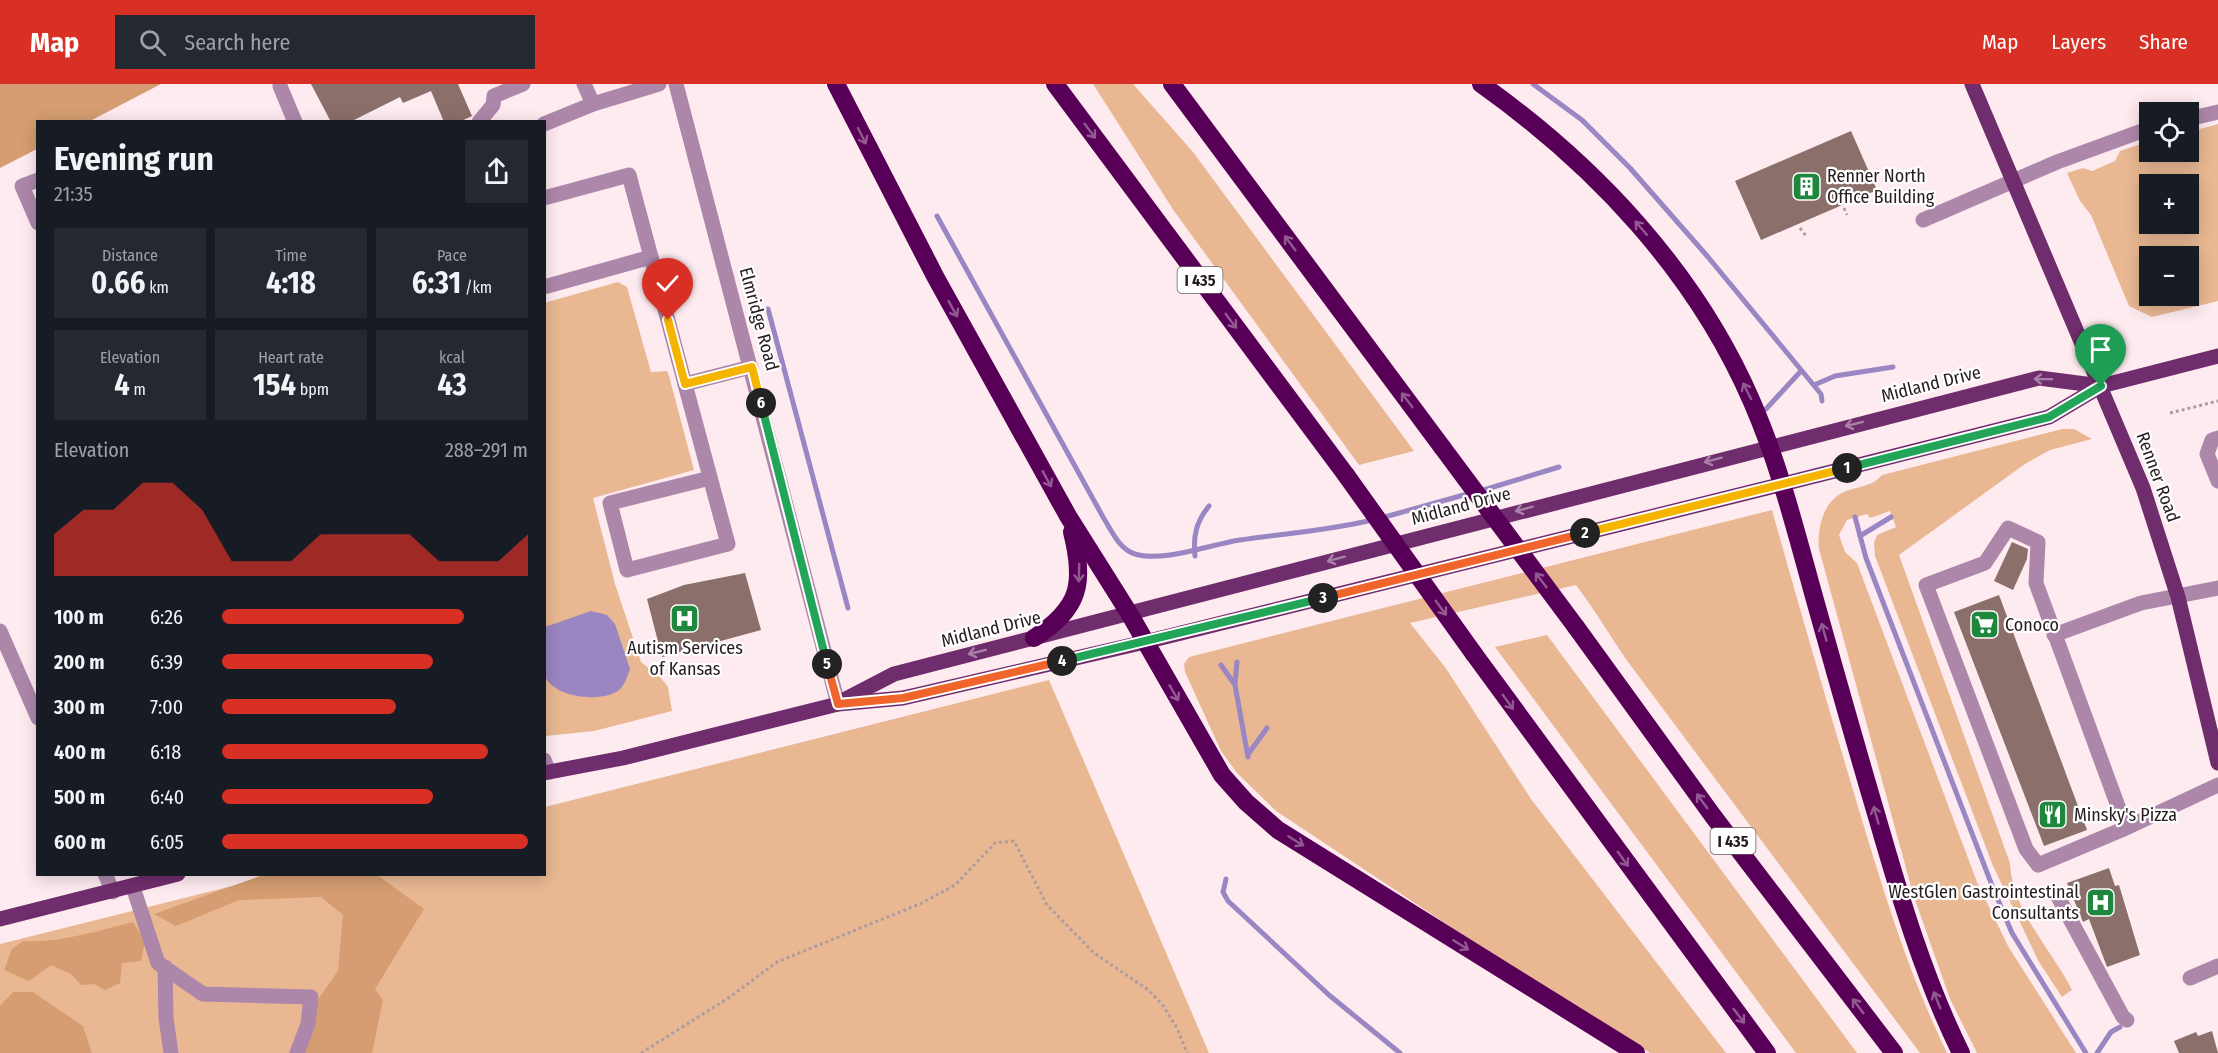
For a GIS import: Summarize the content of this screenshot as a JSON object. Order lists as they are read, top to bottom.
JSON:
{
  "streets": {
    "highway": ["I 435"],
    "main road": ["Midland Drive", "Renner Road"],
    "street": ["Elmridge Road"]
  },
  "crossings": [
    ["Elmridge Road", "Midland Drive"],
    ["Midland Drive", "Renner Road"]
  ],
  "places": {
    "building": ["Renner North Office Building"],
    "hospital": ["Autism Services of Kansas", "WestGlen Gastrointestinal Consultants"],
    "supermarket": ["Conoco"],
    "restaurant": ["Minsky's Pizza"]
  },
  "page": {
    "header": "Map",
    "search": "Search here",
    "nav": ["Map", "Layers", "Share"],
    "map_buttons": ["+", "−"],
    "heading": ["Evening run", "21:35"],
    "stats": [
      ["Distance", "0.66 km"],
      ["Time", "4:18"],
      ["Pace", "6:31 /km"],
      ["Elevation", "4 m"],
      ["Heart rate", "154 bpm"],
      ["kcal", "43"]
    ],
    "pins": [
      "6",
      "1",
      "2",
      "3",
      "4",
      "5"
    ],
    "chart": ["Elevation", "288–291 m"],
    "list": [
      {
        "name": "100 m",
        "note": "6:26"
      },
      {
        "name": "200 m",
        "note": "6:39"
      },
      {
        "name": "300 m",
        "note": "7:00"
      },
      {
        "name": "400 m",
        "note": "6:18"
      },
      {
        "name": "500 m",
        "note": "6:40"
      },
      {
        "name": "600 m",
        "note": "6:05"
      }
    ]
  }
}
